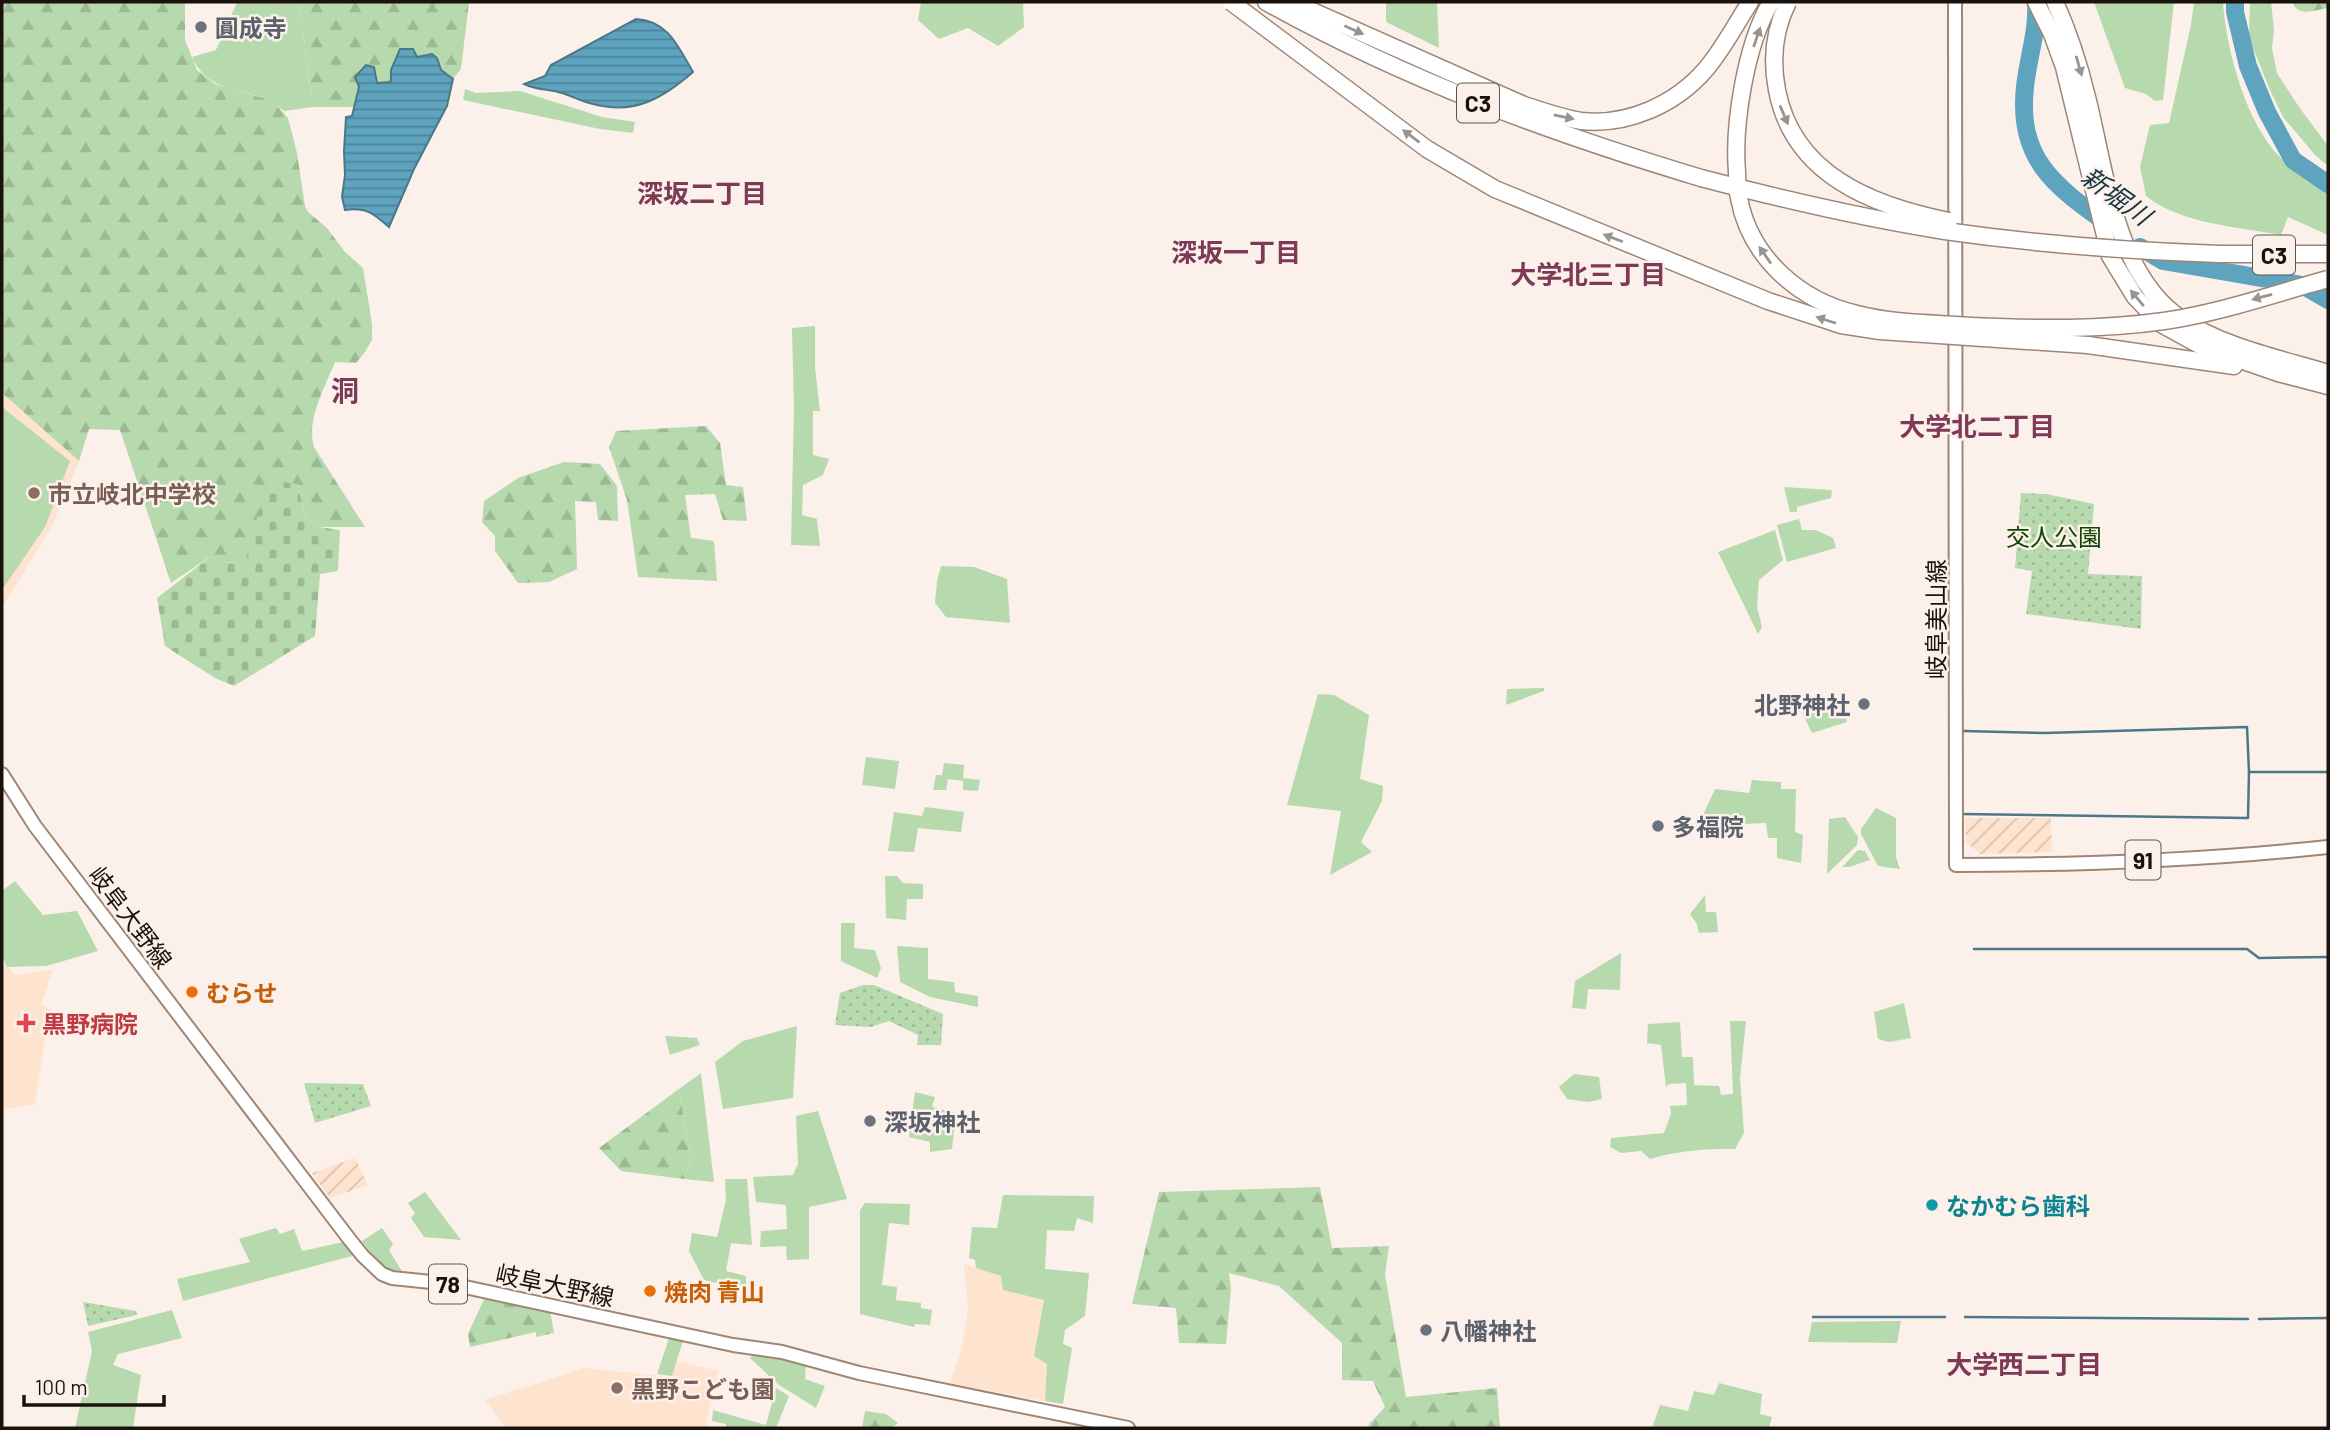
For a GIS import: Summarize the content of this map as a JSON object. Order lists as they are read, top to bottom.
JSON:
{
  "streets": {
    "highway": ["C3"],
    "main road": [
      "岐阜美山線",
      "91",
      "岐阜大野線",
      "78"
    ]
  },
  "districts": [
    "深坂二丁目",
    "深坂一丁目",
    "大学北三丁目",
    "洞",
    "大学北二丁目",
    "大学西二丁目"
  ],
  "water": ["新堀川"],
  "parks": ["交人公園"],
  "places": {
    "other": [
      "圓成寺",
      "市立岐北中学校",
      "北野神社",
      "多福院",
      "むらせ",
      "深坂神社",
      "なかむら歯科",
      "焼肉 青山",
      "八幡神社",
      "黒野こども園"
    ],
    "health": ["黒野病院"]
  },
  "scale_bar": "100 m"
}
